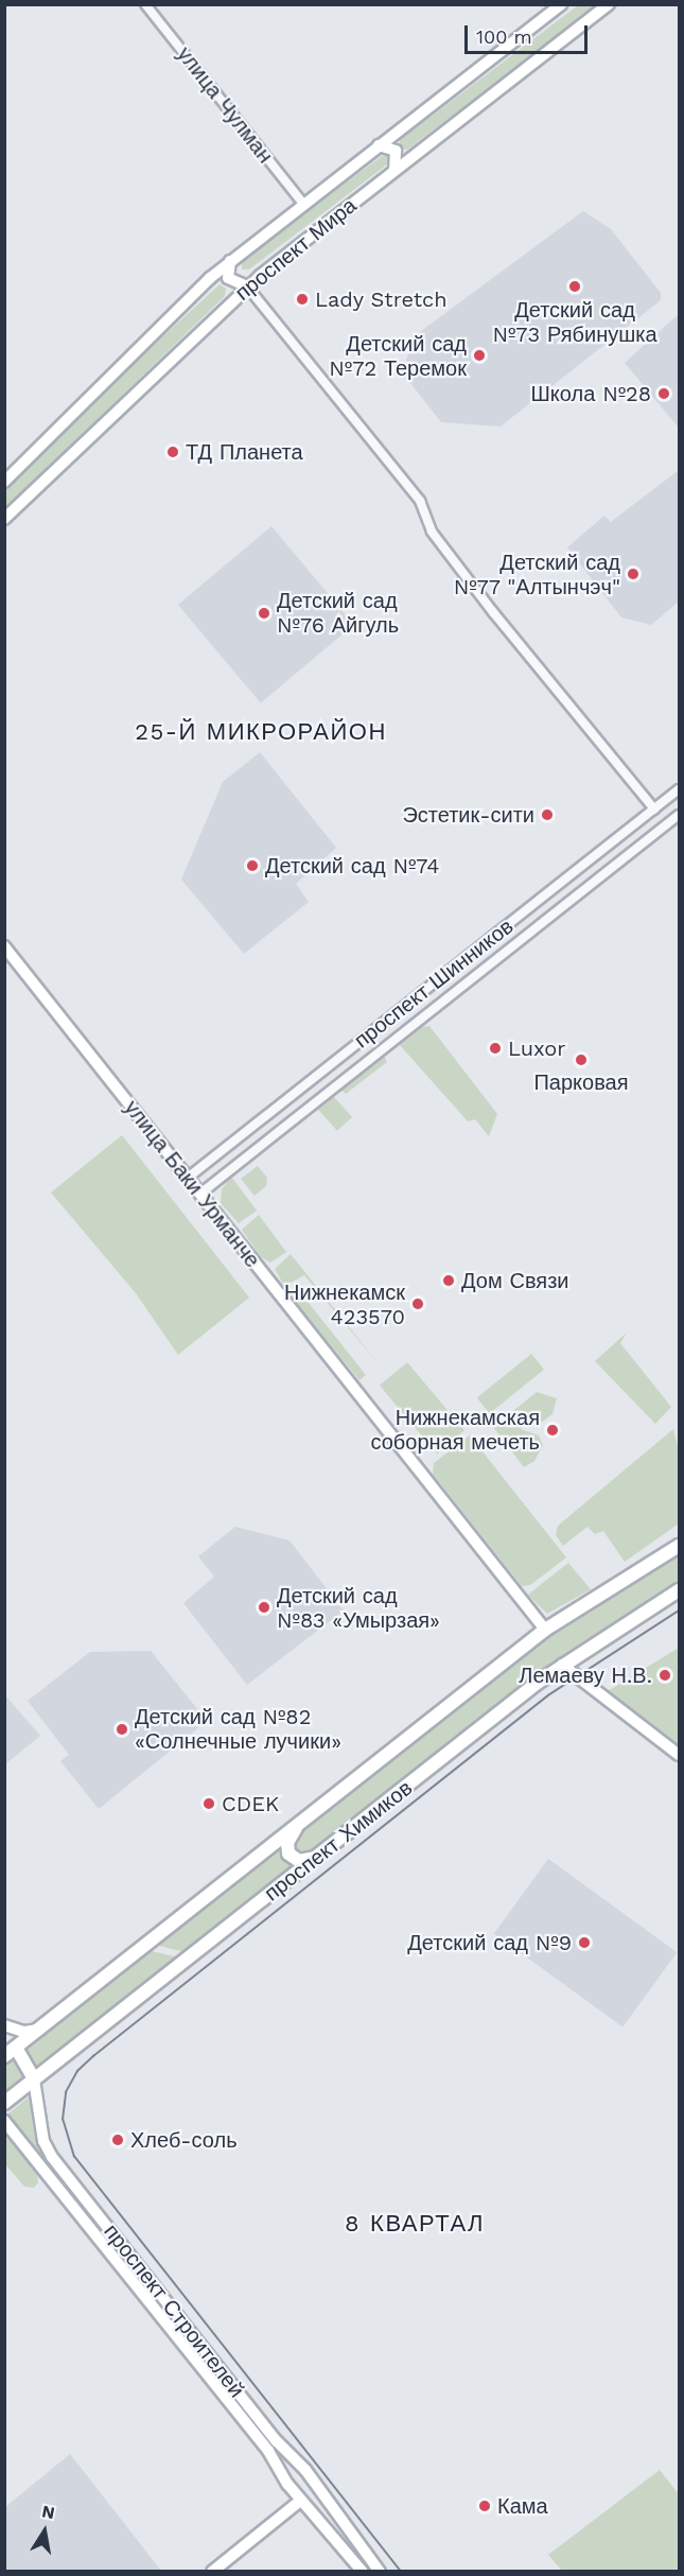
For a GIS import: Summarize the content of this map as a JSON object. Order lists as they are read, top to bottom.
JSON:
{
  "streets": {
    "main road": [
      "проспект Мира",
      "улица Баки Урманче",
      "проспект Химиков",
      "проспект Строителей"
    ],
    "street": ["улица Чулман", "проспект Шинников"]
  },
  "crossings": [
    ["улица Чулман", "проспект Мира"],
    ["проспект Шинников", "улица Баки Урманче"],
    ["улица Баки Урманче", "проспект Химиков"],
    ["проспект Химиков", "проспект Строителей"]
  ],
  "districts": ["25-Й МИКРОРАЙОН", "8 КВАРТАЛ"],
  "places": [
    "Детский сад №73 Рябинушка",
    "Lady Stretch",
    "Детский сад №72 Теремок",
    "Школа №28",
    "ТД Планета",
    "Детский сад №77 \"Алтынчэч\"",
    "Детский сад №76 Айгуль",
    "Эстетик-сити",
    "Детский сад №74",
    "Luxor",
    "Парковая",
    "Дом Связи",
    "Нижнекамск 423570",
    "Нижнекамская соборная мечеть",
    "Детский сад №83 «Умырзая»",
    "Лемаеву Н.В.",
    "Детский сад №82 «Солнечные лучики»",
    "CDEK",
    "Детский сад №9",
    "Хлеб-соль",
    "Кама"
  ],
  "scale_bar": "100 m",
  "north": "top"
}
